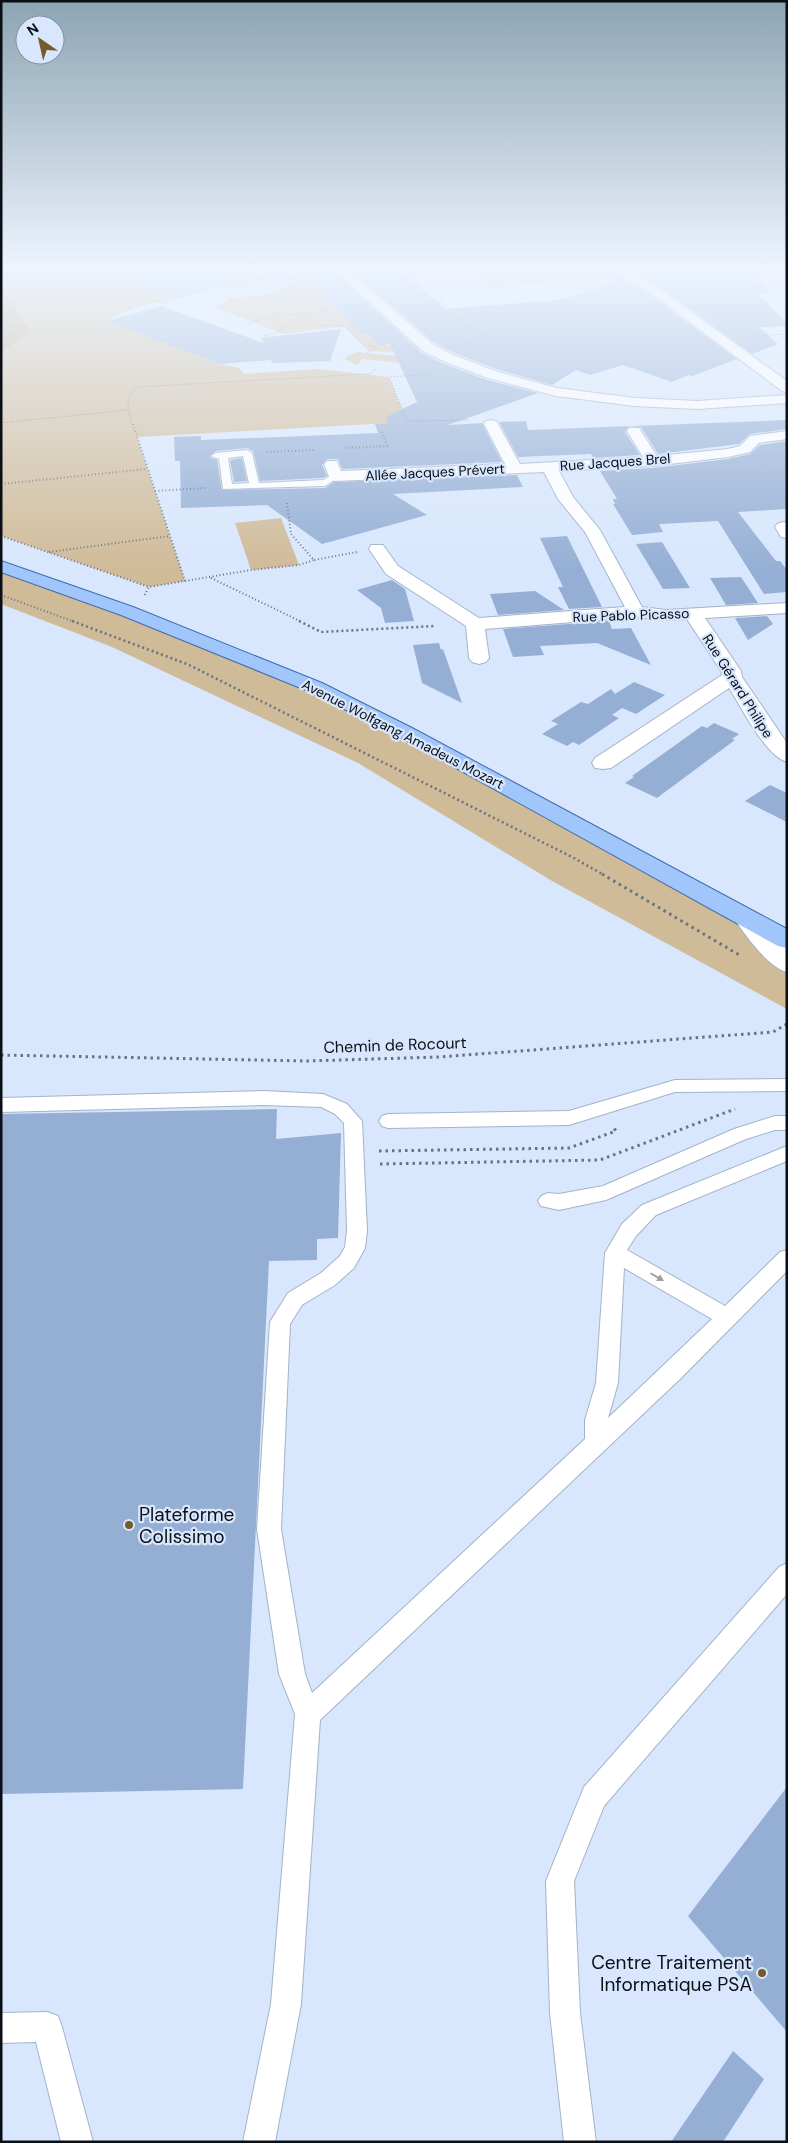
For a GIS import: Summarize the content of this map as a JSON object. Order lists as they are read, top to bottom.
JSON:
{
  "streets": {
    "main road": ["Avenue Wolfgang Amadeus Mozart"],
    "street": [
      "Rue Jacques Brel",
      "Allée Jacques Prévert",
      "Rue Pablo Picasso",
      "Rue Gérard Philipe"
    ],
    "path": ["Chemin de Rocourt"]
  },
  "crossings": [
    ["Rue Jacques Brel", "Allée Jacques Prévert"],
    ["Rue Jacques Brel", "Rue Pablo Picasso"],
    ["Rue Pablo Picasso", "Rue Gérard Philipe"]
  ],
  "places": ["Plateforme Colissimo", "Centre Traitement Informatique PSA"],
  "north": "top left"
}
